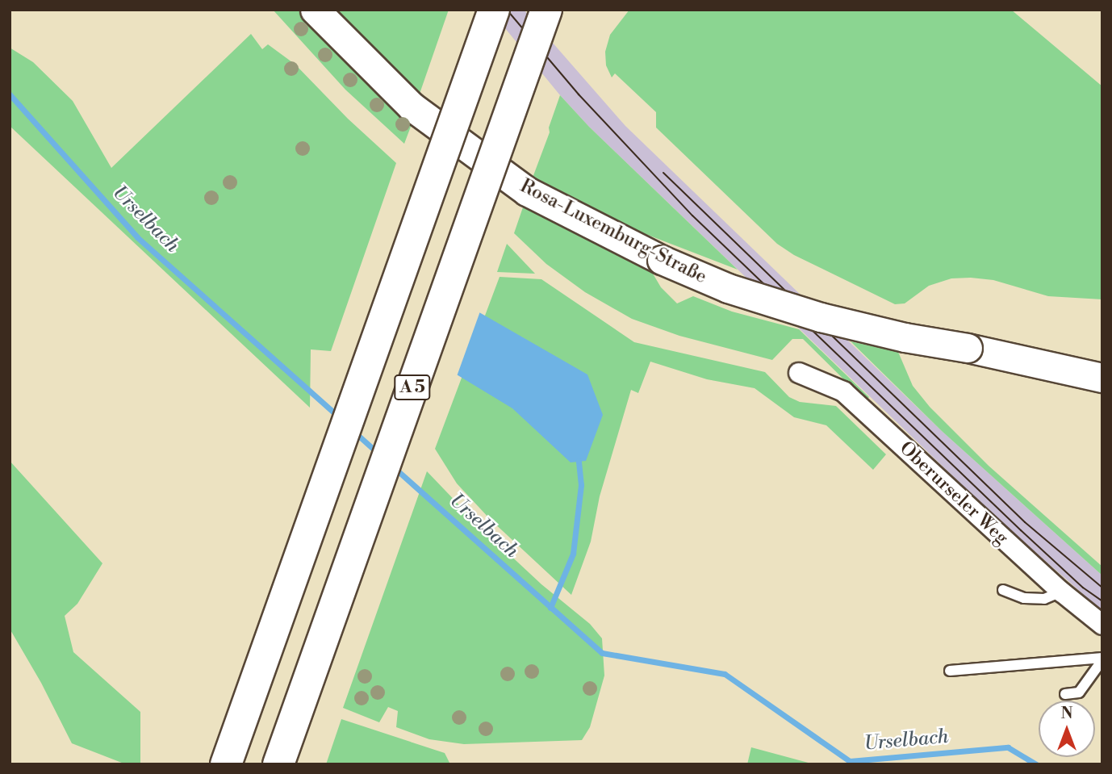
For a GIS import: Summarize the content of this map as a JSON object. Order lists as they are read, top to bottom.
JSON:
{
  "streets": {
    "highway": ["A 5"],
    "main road": ["Rosa-Luxemburg-Straße"],
    "street": ["Oberurseler Weg"]
  },
  "water": ["Urselbach"],
  "north": "top"
}
